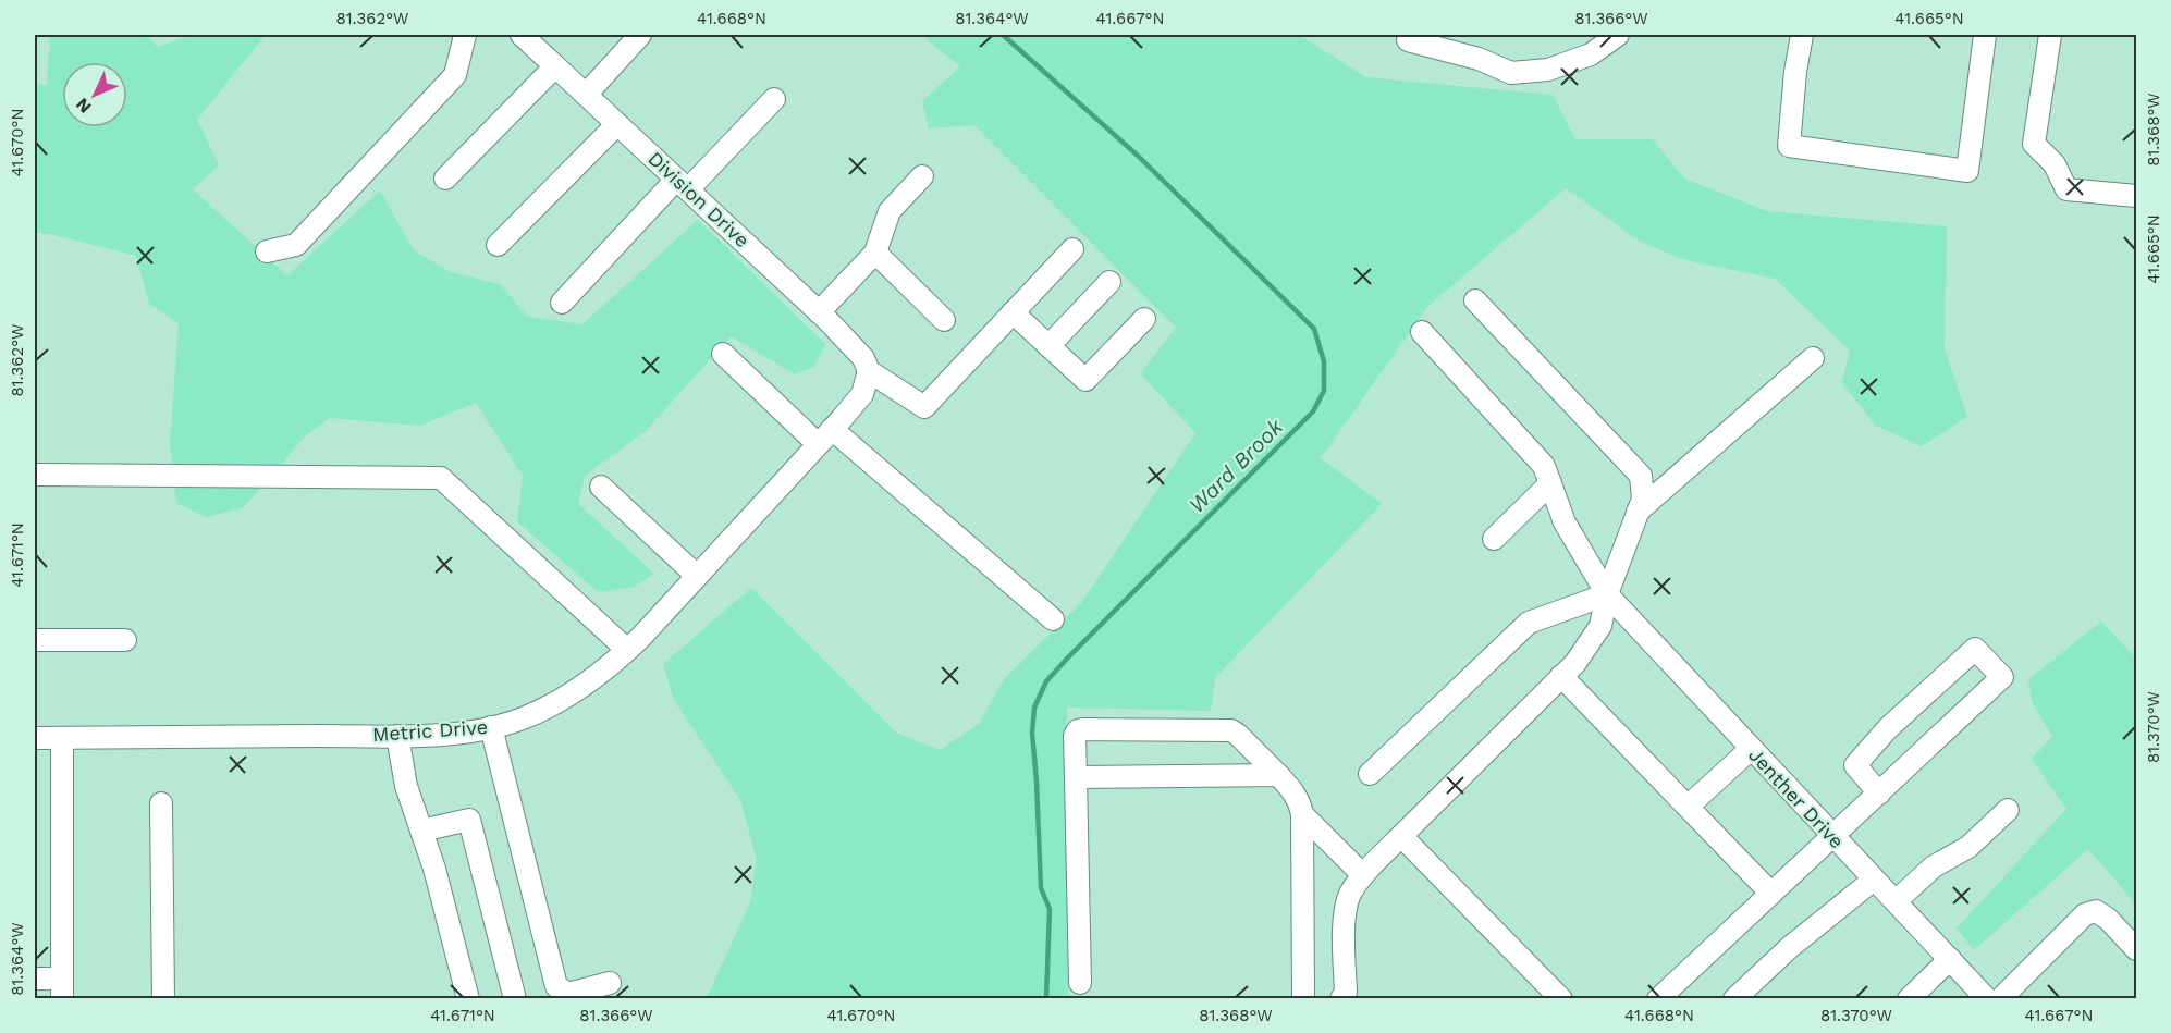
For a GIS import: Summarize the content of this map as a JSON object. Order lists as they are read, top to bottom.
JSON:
{
  "streets": {
    "street": ["Division Drive", "Metric Drive", "Jenther Drive"]
  },
  "crossings": [
    ["Division Drive", "Metric Drive"]
  ],
  "water": ["Ward Brook"],
  "north": "bottom left",
  "coordinates": [
    "81.362°W",
    "41.668°N",
    "81.364°W",
    "41.667°N",
    "81.366°W",
    "41.665°N",
    "81.368°W",
    "41.670°N",
    "41.671°N",
    "81.370°W"
  ]
}
